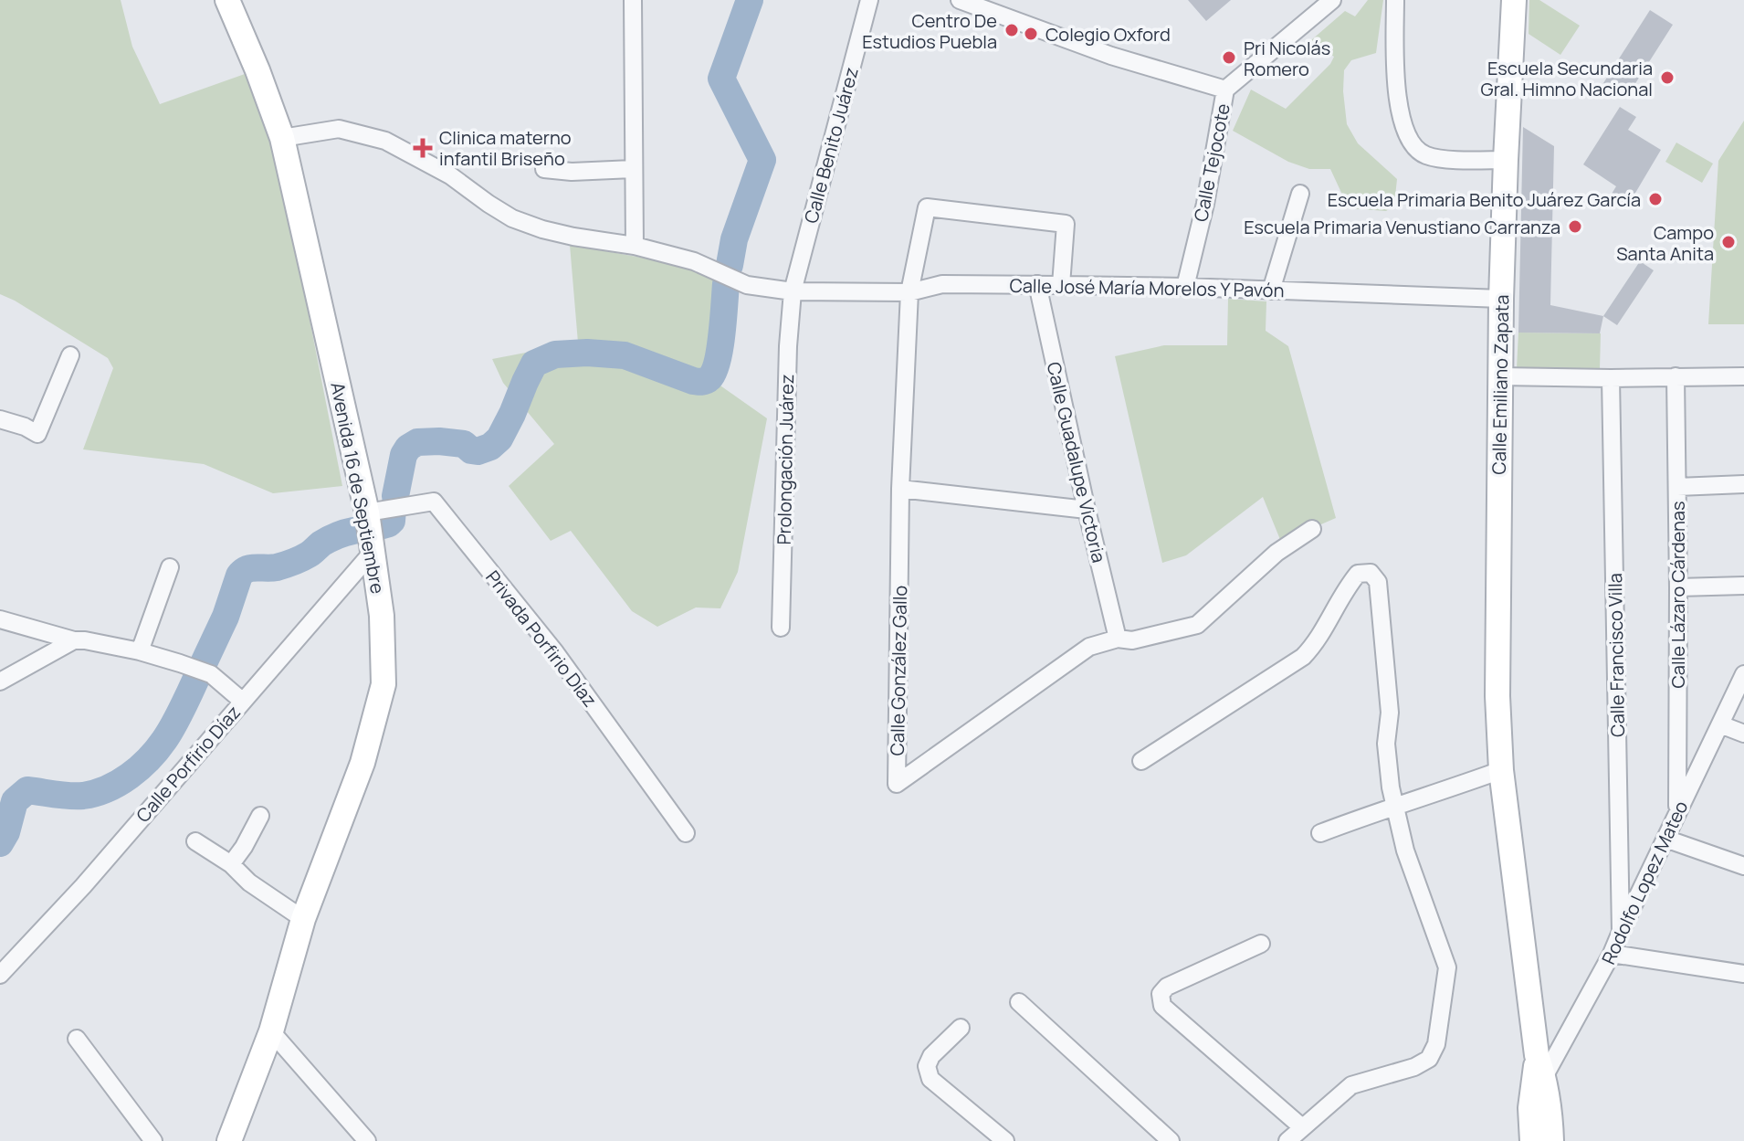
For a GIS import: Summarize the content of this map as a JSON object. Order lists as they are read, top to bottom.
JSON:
{
  "streets": {
    "main road": ["Calle Emiliano Zapata", "Avenida 16 de Septiembre"],
    "street": [
      "Calle Benito Juárez",
      "Calle Tejocote",
      "Calle José María Morelos Y Pavón",
      "Prolongación Juárez",
      "Calle Guadalupe Victoria",
      "Calle Lázaro Cárdenas",
      "Privada Porfirio Díaz",
      "Calle Francisco Villa",
      "Calle González Gallo",
      "Calle Porfirio Díaz",
      "Rodolfo Lopez Mateo"
    ]
  },
  "crossings": [
    ["Calle Benito Juárez", "Calle José María Morelos Y Pavón"],
    ["Calle Benito Juárez", "Prolongación Juárez"],
    ["Calle Tejocote", "Calle José María Morelos Y Pavón"],
    ["Calle José María Morelos Y Pavón", "Calle Emiliano Zapata"],
    ["Calle José María Morelos Y Pavón", "Prolongación Juárez"],
    ["Calle José María Morelos Y Pavón", "Calle Guadalupe Victoria"],
    ["Calle José María Morelos Y Pavón", "Calle González Gallo"],
    ["Calle Emiliano Zapata", "Rodolfo Lopez Mateo"],
    ["Calle Guadalupe Victoria", "Calle González Gallo"],
    ["Avenida 16 de Septiembre", "Privada Porfirio Díaz"],
    ["Avenida 16 de Septiembre", "Calle Porfirio Díaz"],
    ["Calle Lázaro Cárdenas", "Rodolfo Lopez Mateo"],
    ["Calle Francisco Villa", "Rodolfo Lopez Mateo"]
  ],
  "places": {
    "other": [
      "Centro De Estudios Puebla",
      "Colegio Oxford",
      "Pri Nicolás Romero",
      "Escuela Secundaria Gral. Himno Nacional",
      "Escuela Primaria Benito Juárez García",
      "Escuela Primaria Venustiano Carranza",
      "Campo Santa Anita"
    ],
    "health": ["Clinica materno infantil Briseño"]
  }
}
